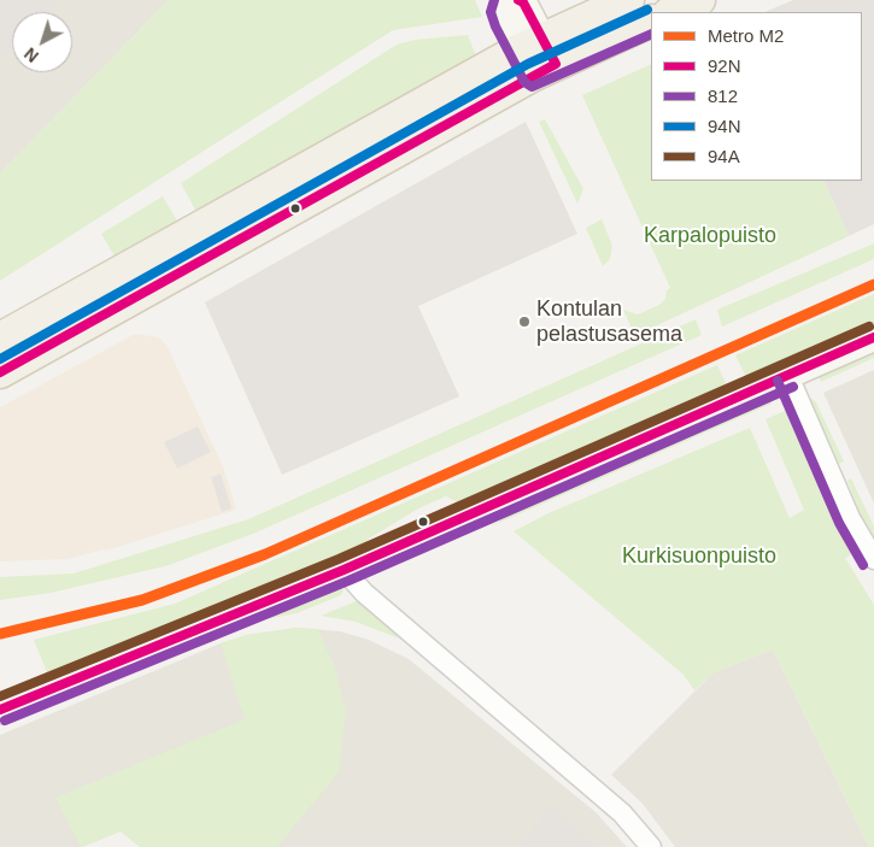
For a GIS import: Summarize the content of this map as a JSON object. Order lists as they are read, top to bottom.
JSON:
{
  "parks": ["Karpalopuisto", "Kurkisuonpuisto"],
  "places": ["Kontulan pelastusasema"],
  "lines": [
    "transit line 92N",
    "transit line 812",
    "transit line 94N",
    "metro line M2",
    "transit line 94A"
  ],
  "legend": [
    "Metro M2",
    "92N",
    "812",
    "94N",
    "94A"
  ],
  "north": "bottom left"
}
